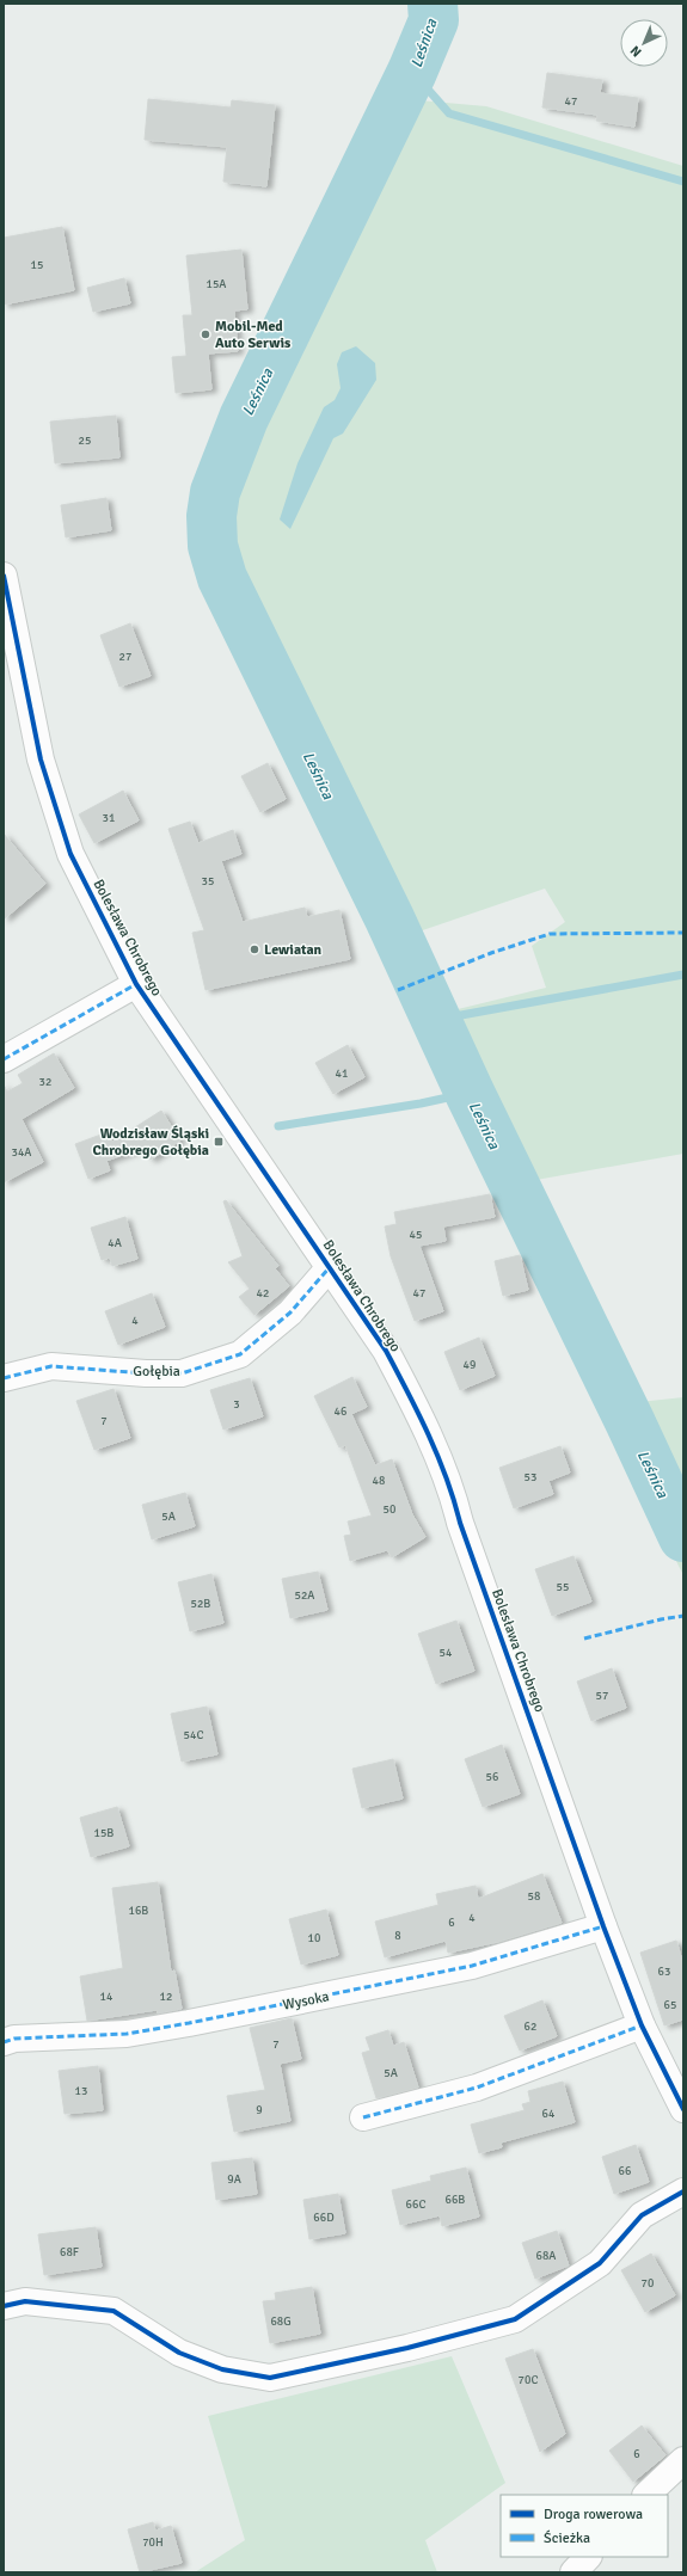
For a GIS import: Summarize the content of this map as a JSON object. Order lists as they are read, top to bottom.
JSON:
{
  "streets": {
    "street": ["Bolesława Chrobrego", "Gołębia", "Wysoka"]
  },
  "crossings": [
    ["Bolesława Chrobrego", "Gołębia"],
    ["Bolesława Chrobrego", "Wysoka"]
  ],
  "water": ["Leśnica"],
  "places": {
    "other": ["Mobil-Med Auto Serwis", "Lewiatan"],
    "transit": ["Wodzisław Śląski Chrobrego Gołębia"]
  },
  "house_numbers": [
    "47",
    "15",
    "15A",
    "25",
    "27",
    "31",
    "35",
    "41",
    "32",
    "34A",
    "45",
    "4A",
    "42",
    "47",
    "4",
    "49",
    "3",
    "46",
    "7",
    "53",
    "48",
    "50",
    "5A",
    "55",
    "52A",
    "52B",
    "54",
    "57",
    "54C",
    "56",
    "15B",
    "58",
    "16B",
    "4",
    "6",
    "8",
    "10",
    "63",
    "14",
    "12",
    "65",
    "62",
    "7",
    "5A",
    "13",
    "9",
    "64",
    "66",
    "9A",
    "66B",
    "66C",
    "66D",
    "68F",
    "68A",
    "70",
    "68G",
    "70C",
    "6",
    "70H"
  ],
  "legend": ["Droga rowerowa", "Ścieżka"],
  "north": "bottom left"
}
